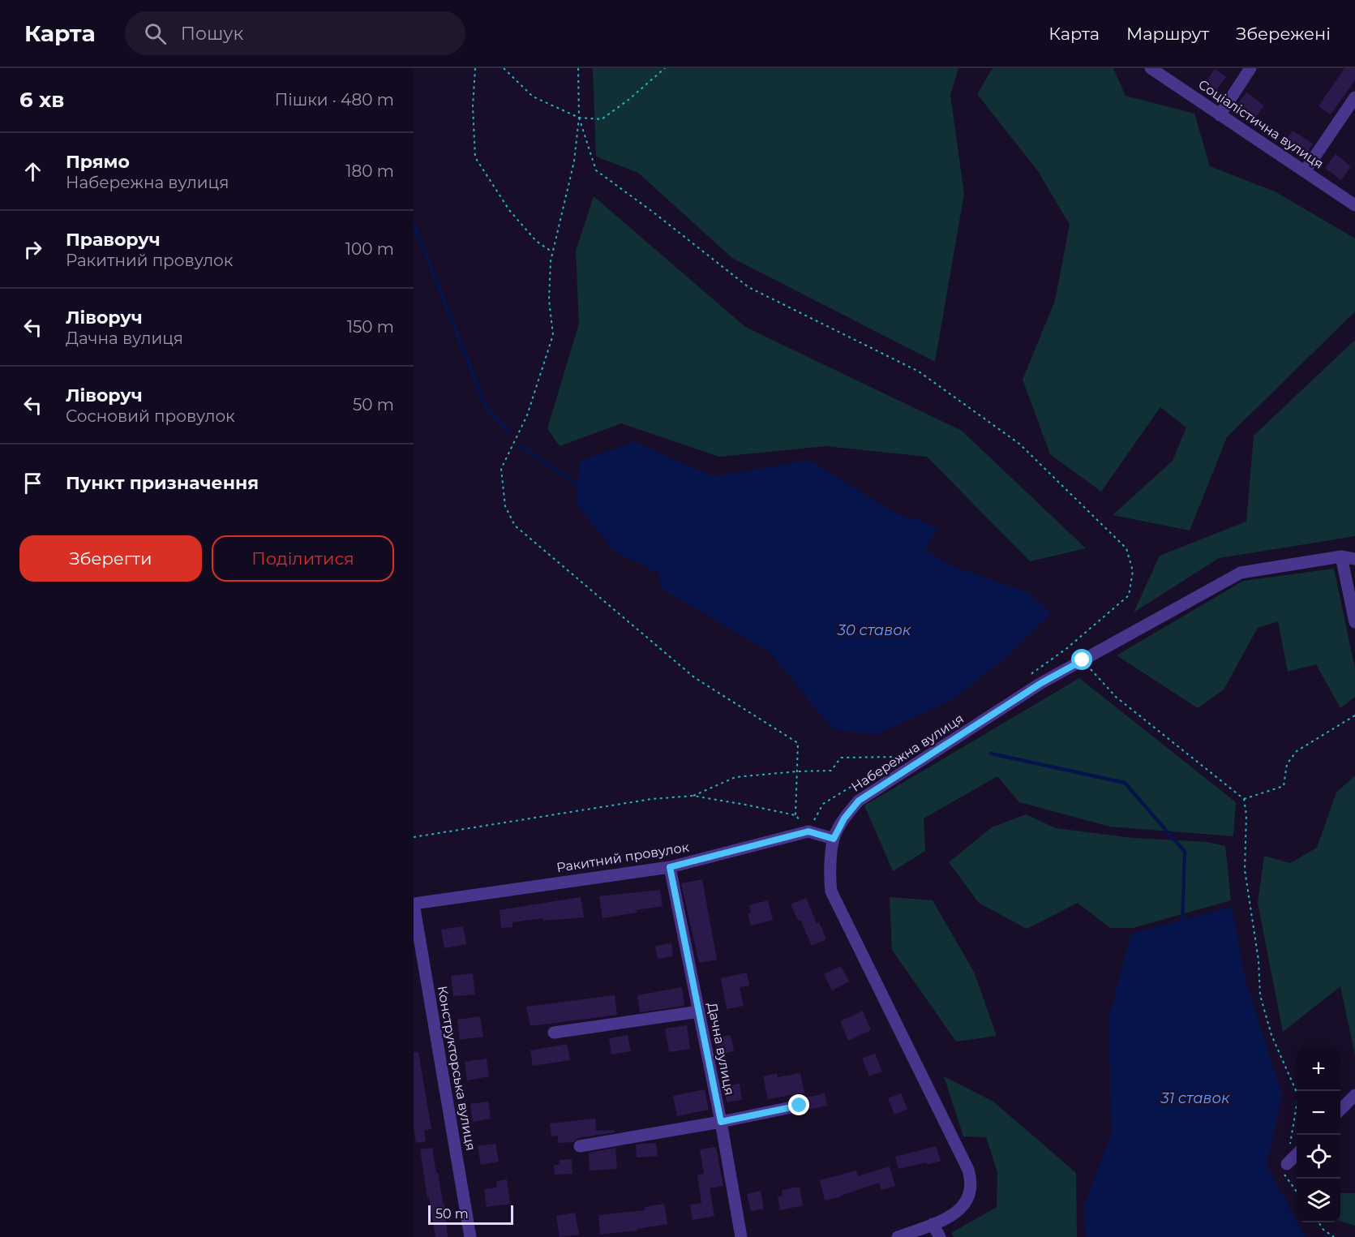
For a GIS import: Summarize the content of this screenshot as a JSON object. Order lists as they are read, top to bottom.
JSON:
{
  "streets": {
    "street": [
      "Соціалістична вулиця",
      "Набережна вулиця",
      "Ракитний провулок",
      "Дачна вулиця",
      "Конструкторська вулиця"
    ]
  },
  "crossings": [
    ["Ракитний провулок", "Дачна вулиця"],
    ["Ракитний провулок", "Конструкторська вулиця"]
  ],
  "water": ["30 ставок", "31 ставок"],
  "scale_bar": "50 m",
  "page": {
    "header": "Карта",
    "search": "Пошук",
    "nav": ["Карта", "Маршрут", "Збережені"],
    "heading": ["6 хв", "Пішки · 480 m"],
    "list": [
      ["Прямо", "Набережна вулиця", "180 m"],
      ["Праворуч", "Ракитний провулок", "100 m"],
      ["Ліворуч", "Дачна вулиця", "150 m"],
      ["Ліворуч", "Сосновий провулок", "50 m"],
      "Пункт призначення"
    ],
    "buttons": ["Зберегти", "Поділитися"],
    "map_buttons": ["+", "−"],
    "scale": "50 m"
  }
}
